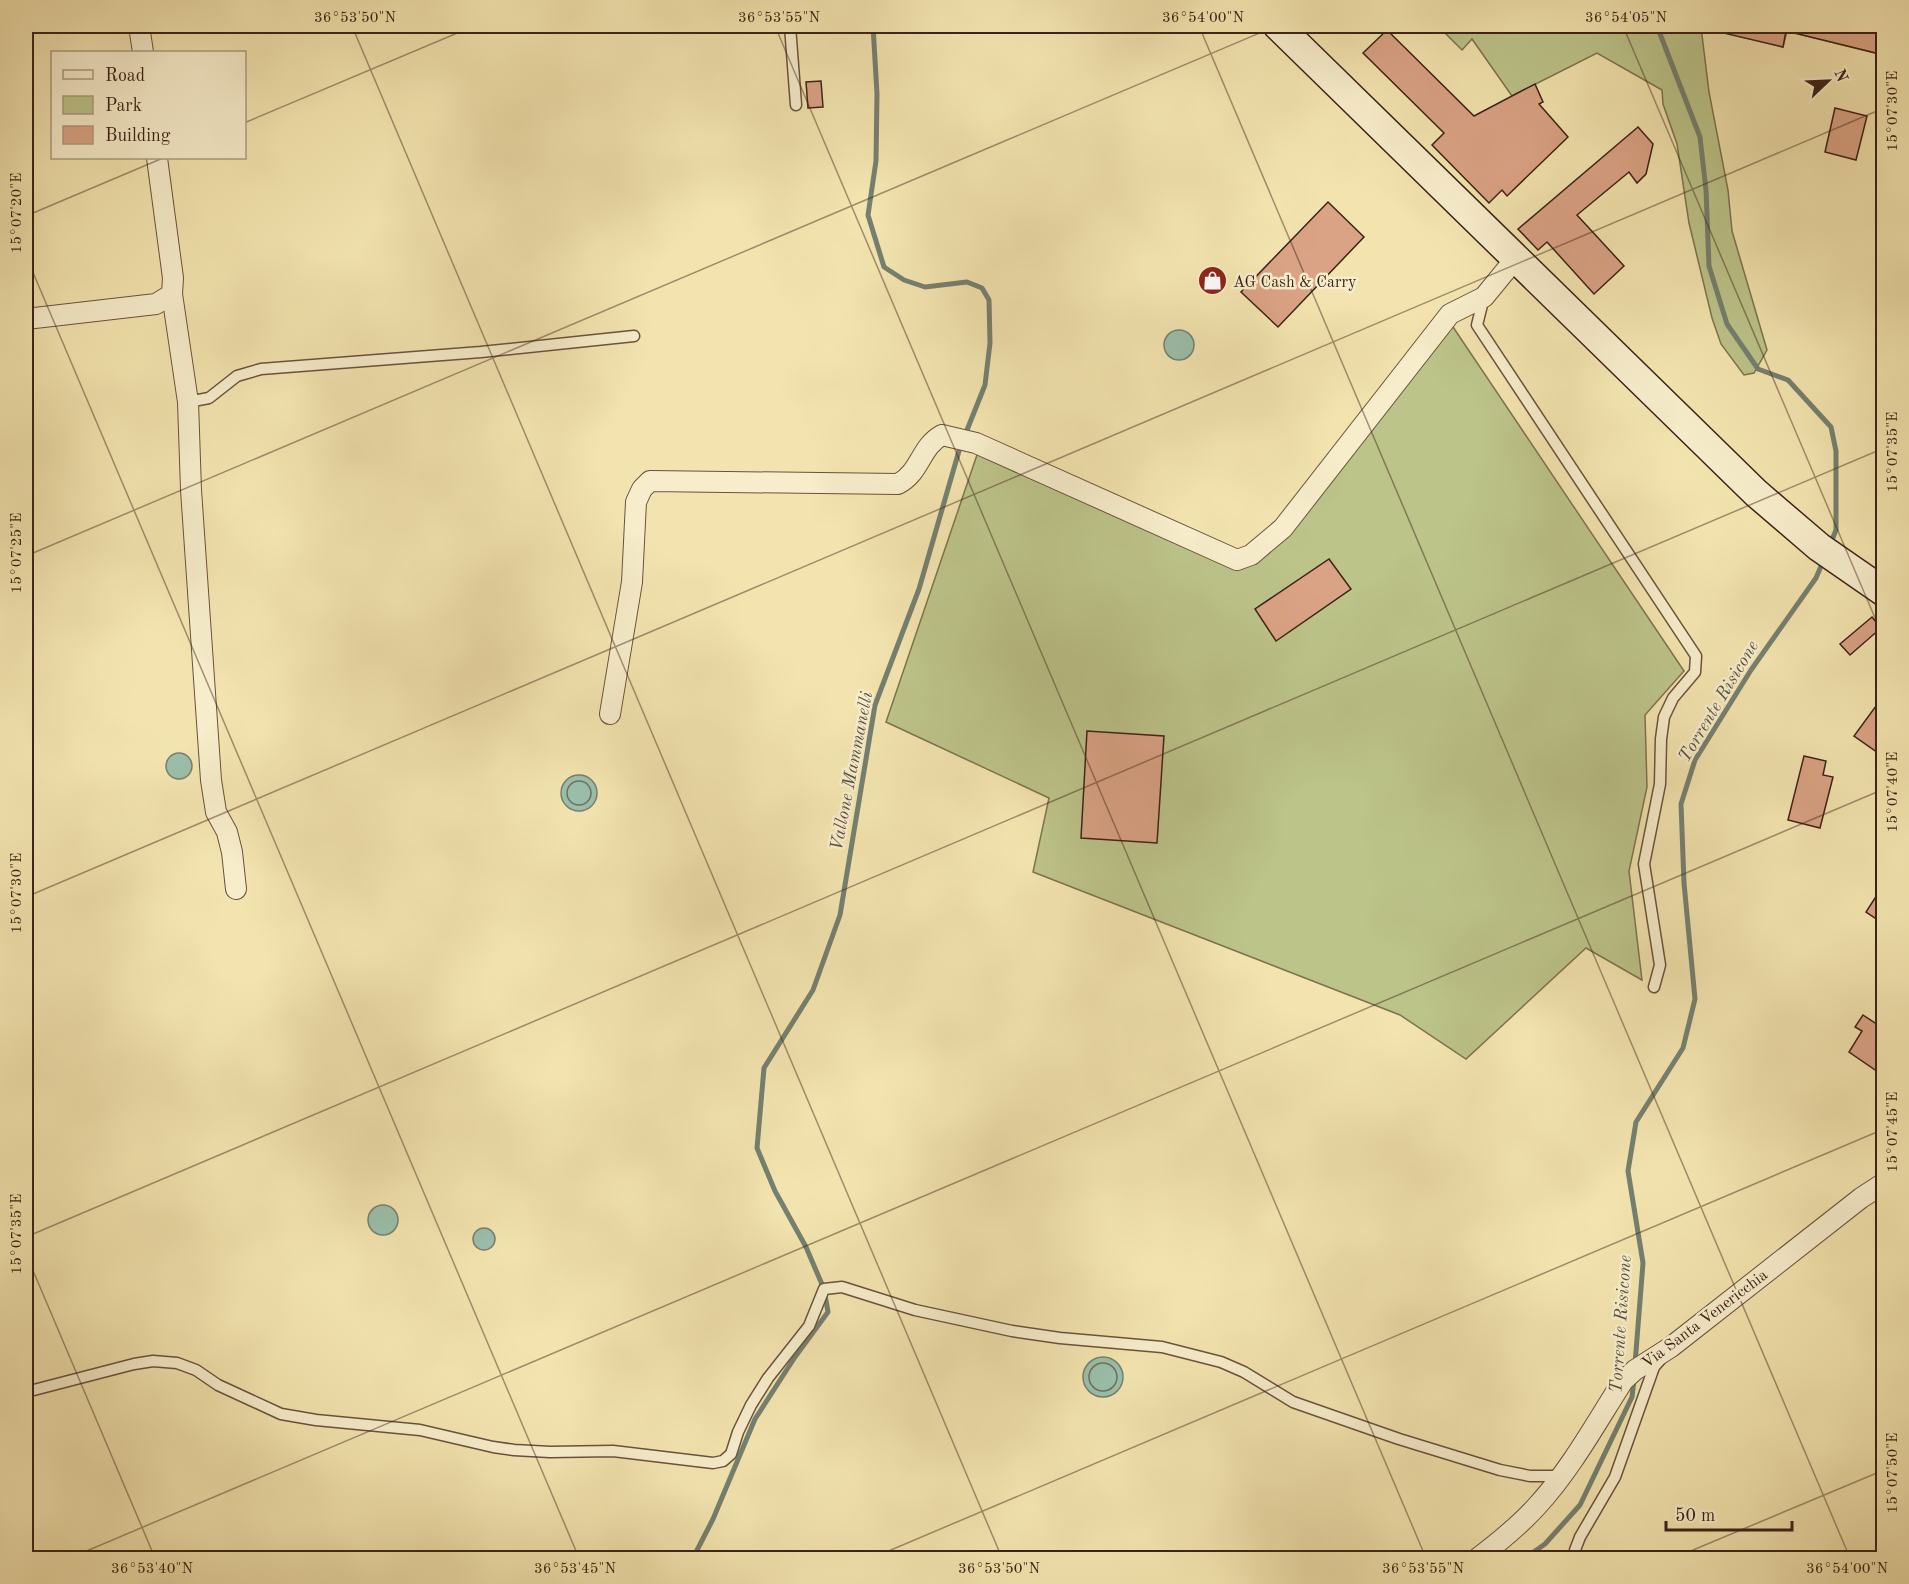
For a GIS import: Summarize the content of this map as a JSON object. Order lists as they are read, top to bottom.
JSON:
{
  "streets": {
    "street": ["Via Santa Venericchia"]
  },
  "water": ["Torrente Risicone", "Vallone Mammanelli"],
  "places": {
    "shop": ["AG Cash & Carry"]
  },
  "legend": ["Road", "Park", "Building"],
  "scale_bar": "50 m",
  "north": "top right",
  "coordinates": [
    "36°53'50\"N",
    "36°53'55\"N",
    "36°54'00\"N",
    "36°54'05\"N",
    "15°07'30\"E",
    "15°07'20\"E",
    "15°07'35\"E",
    "15°07'25\"E",
    "15°07'40\"E",
    "15°07'45\"E",
    "15°07'50\"E",
    "36°53'40\"N",
    "36°53'45\"N"
  ]
}
